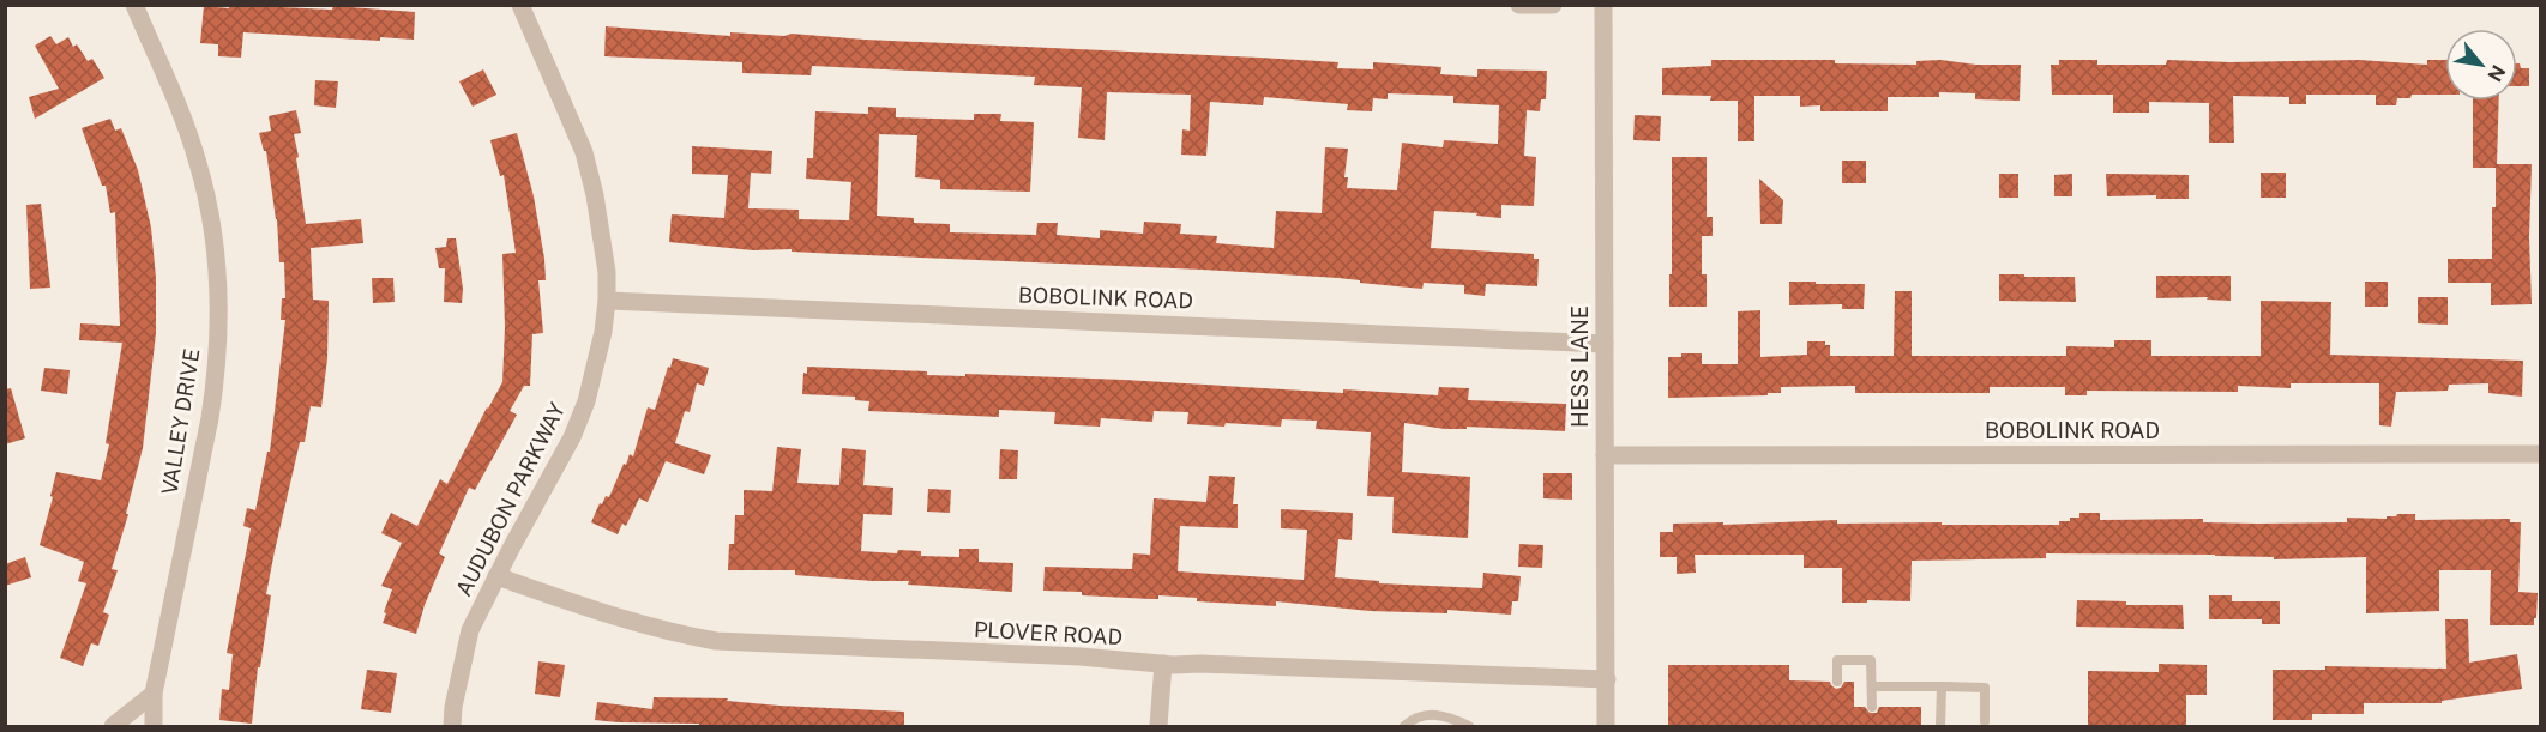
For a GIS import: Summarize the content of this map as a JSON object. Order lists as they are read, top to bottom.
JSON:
{
  "streets": {
    "street": [
      "BOBOLINK ROAD",
      "HESS LANE",
      "VALLEY DRIVE",
      "AUDUBON PARKWAY",
      "PLOVER ROAD"
    ]
  },
  "crossings": [
    ["BOBOLINK ROAD", "HESS LANE"],
    ["BOBOLINK ROAD", "AUDUBON PARKWAY"],
    ["HESS LANE", "PLOVER ROAD"],
    ["AUDUBON PARKWAY", "PLOVER ROAD"]
  ],
  "north": "bottom right"
}
